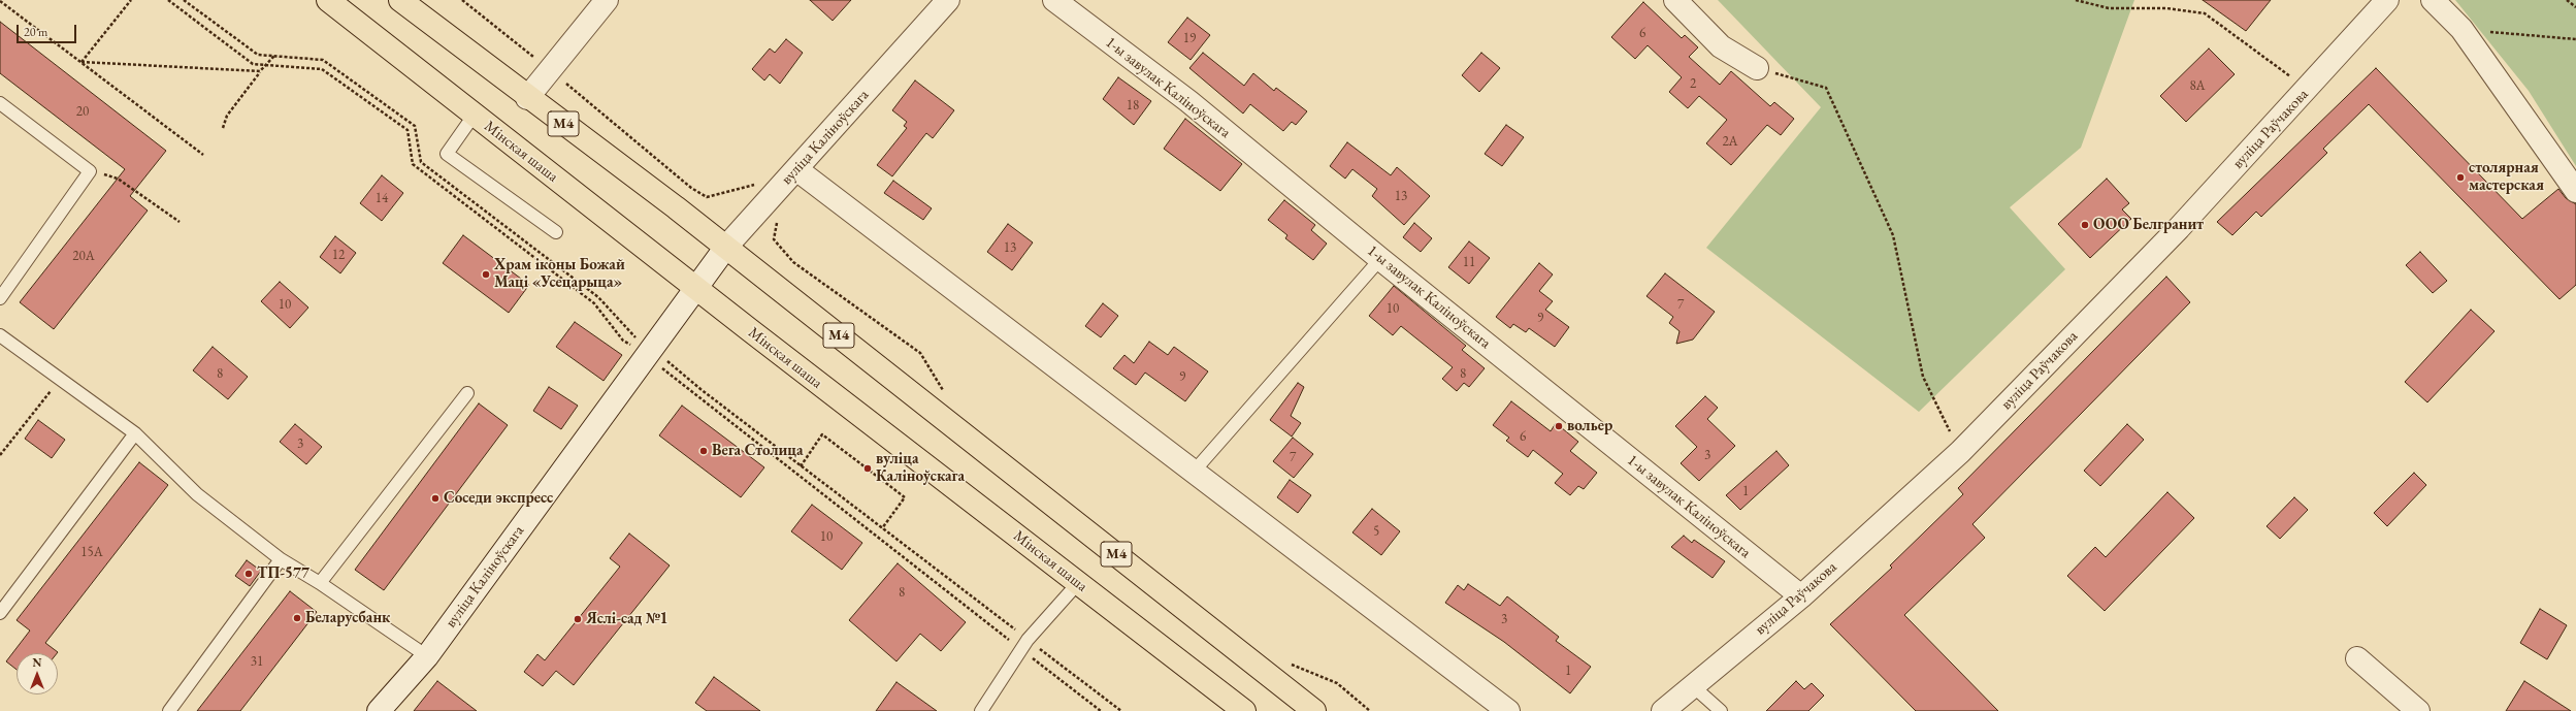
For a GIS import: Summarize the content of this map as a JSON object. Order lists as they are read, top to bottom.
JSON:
{
  "streets": {
    "main road": ["М4", "Мінская шаша"],
    "street": ["1-ы завулак Каліноўскага", "вуліца Раўчакова", "вуліца Каліноўскага"]
  },
  "crossings": [
    ["1-ы завулак Каліноўскага", "вуліца Раўчакова"],
    ["М4", "вуліца Каліноўскага"],
    ["вуліца Каліноўскага", "Мінская шаша"]
  ],
  "places": [
    "столярная мастерская",
    "ООО Белгранит",
    "Храм іконы Божай Маці «Усецарыца»",
    "вольер",
    "Вега Столица",
    "вуліца Каліноўскага",
    "Соседи экспресс",
    "ТП-577",
    "Беларусбанк",
    "Яслі-сад №1"
  ],
  "house_numbers": [
    "6",
    "19",
    "2",
    "8А",
    "18",
    "20",
    "2А",
    "13",
    "14",
    "13",
    "12",
    "20А",
    "11",
    "10",
    "7",
    "10",
    "9",
    "8",
    "8",
    "9",
    "6",
    "3",
    "3",
    "7",
    "1",
    "5",
    "10",
    "15А",
    "8",
    "3",
    "31",
    "1"
  ],
  "scale_bar": "20 m",
  "north": "top"
}
